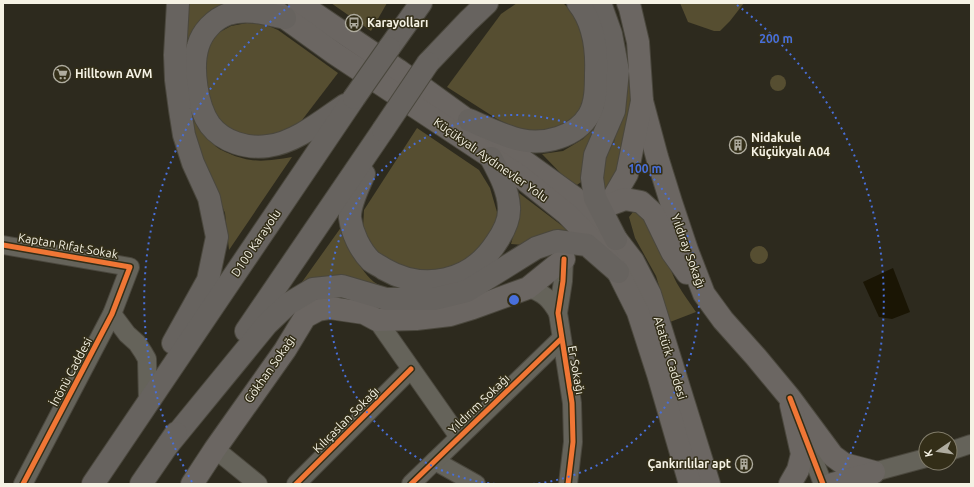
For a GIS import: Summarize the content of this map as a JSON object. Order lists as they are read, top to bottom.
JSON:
{
  "streets": {
    "highway": ["D100 Karayolu"],
    "main road": [
      "Küçükyalı Aydınevler Yolu",
      "Yıldıray Sokağı",
      "Atatürk Caddesi",
      "Gökhan Sokağı"
    ],
    "street": [
      "Kaptan Rıfat Sokak",
      "Er Sokağı",
      "İnönü Caddesi",
      "Yıldırım Sokağı",
      "Kılıçaslan Sokağı"
    ]
  },
  "crossings": [
    ["Küçükyalı Aydınevler Yolu", "Atatürk Caddesi"],
    ["Kaptan Rıfat Sokak", "İnönü Caddesi"],
    ["Er Sokağı", "Yıldırım Sokağı"]
  ],
  "places": {
    "bus stop": ["Karayolları"],
    "supermarket": ["Hilltown AVM"],
    "building": ["Nidakule Küçükyalı A04", "Çankırılılar apt"]
  },
  "north": "left",
  "rings": ["200 m", "100 m"]
}
